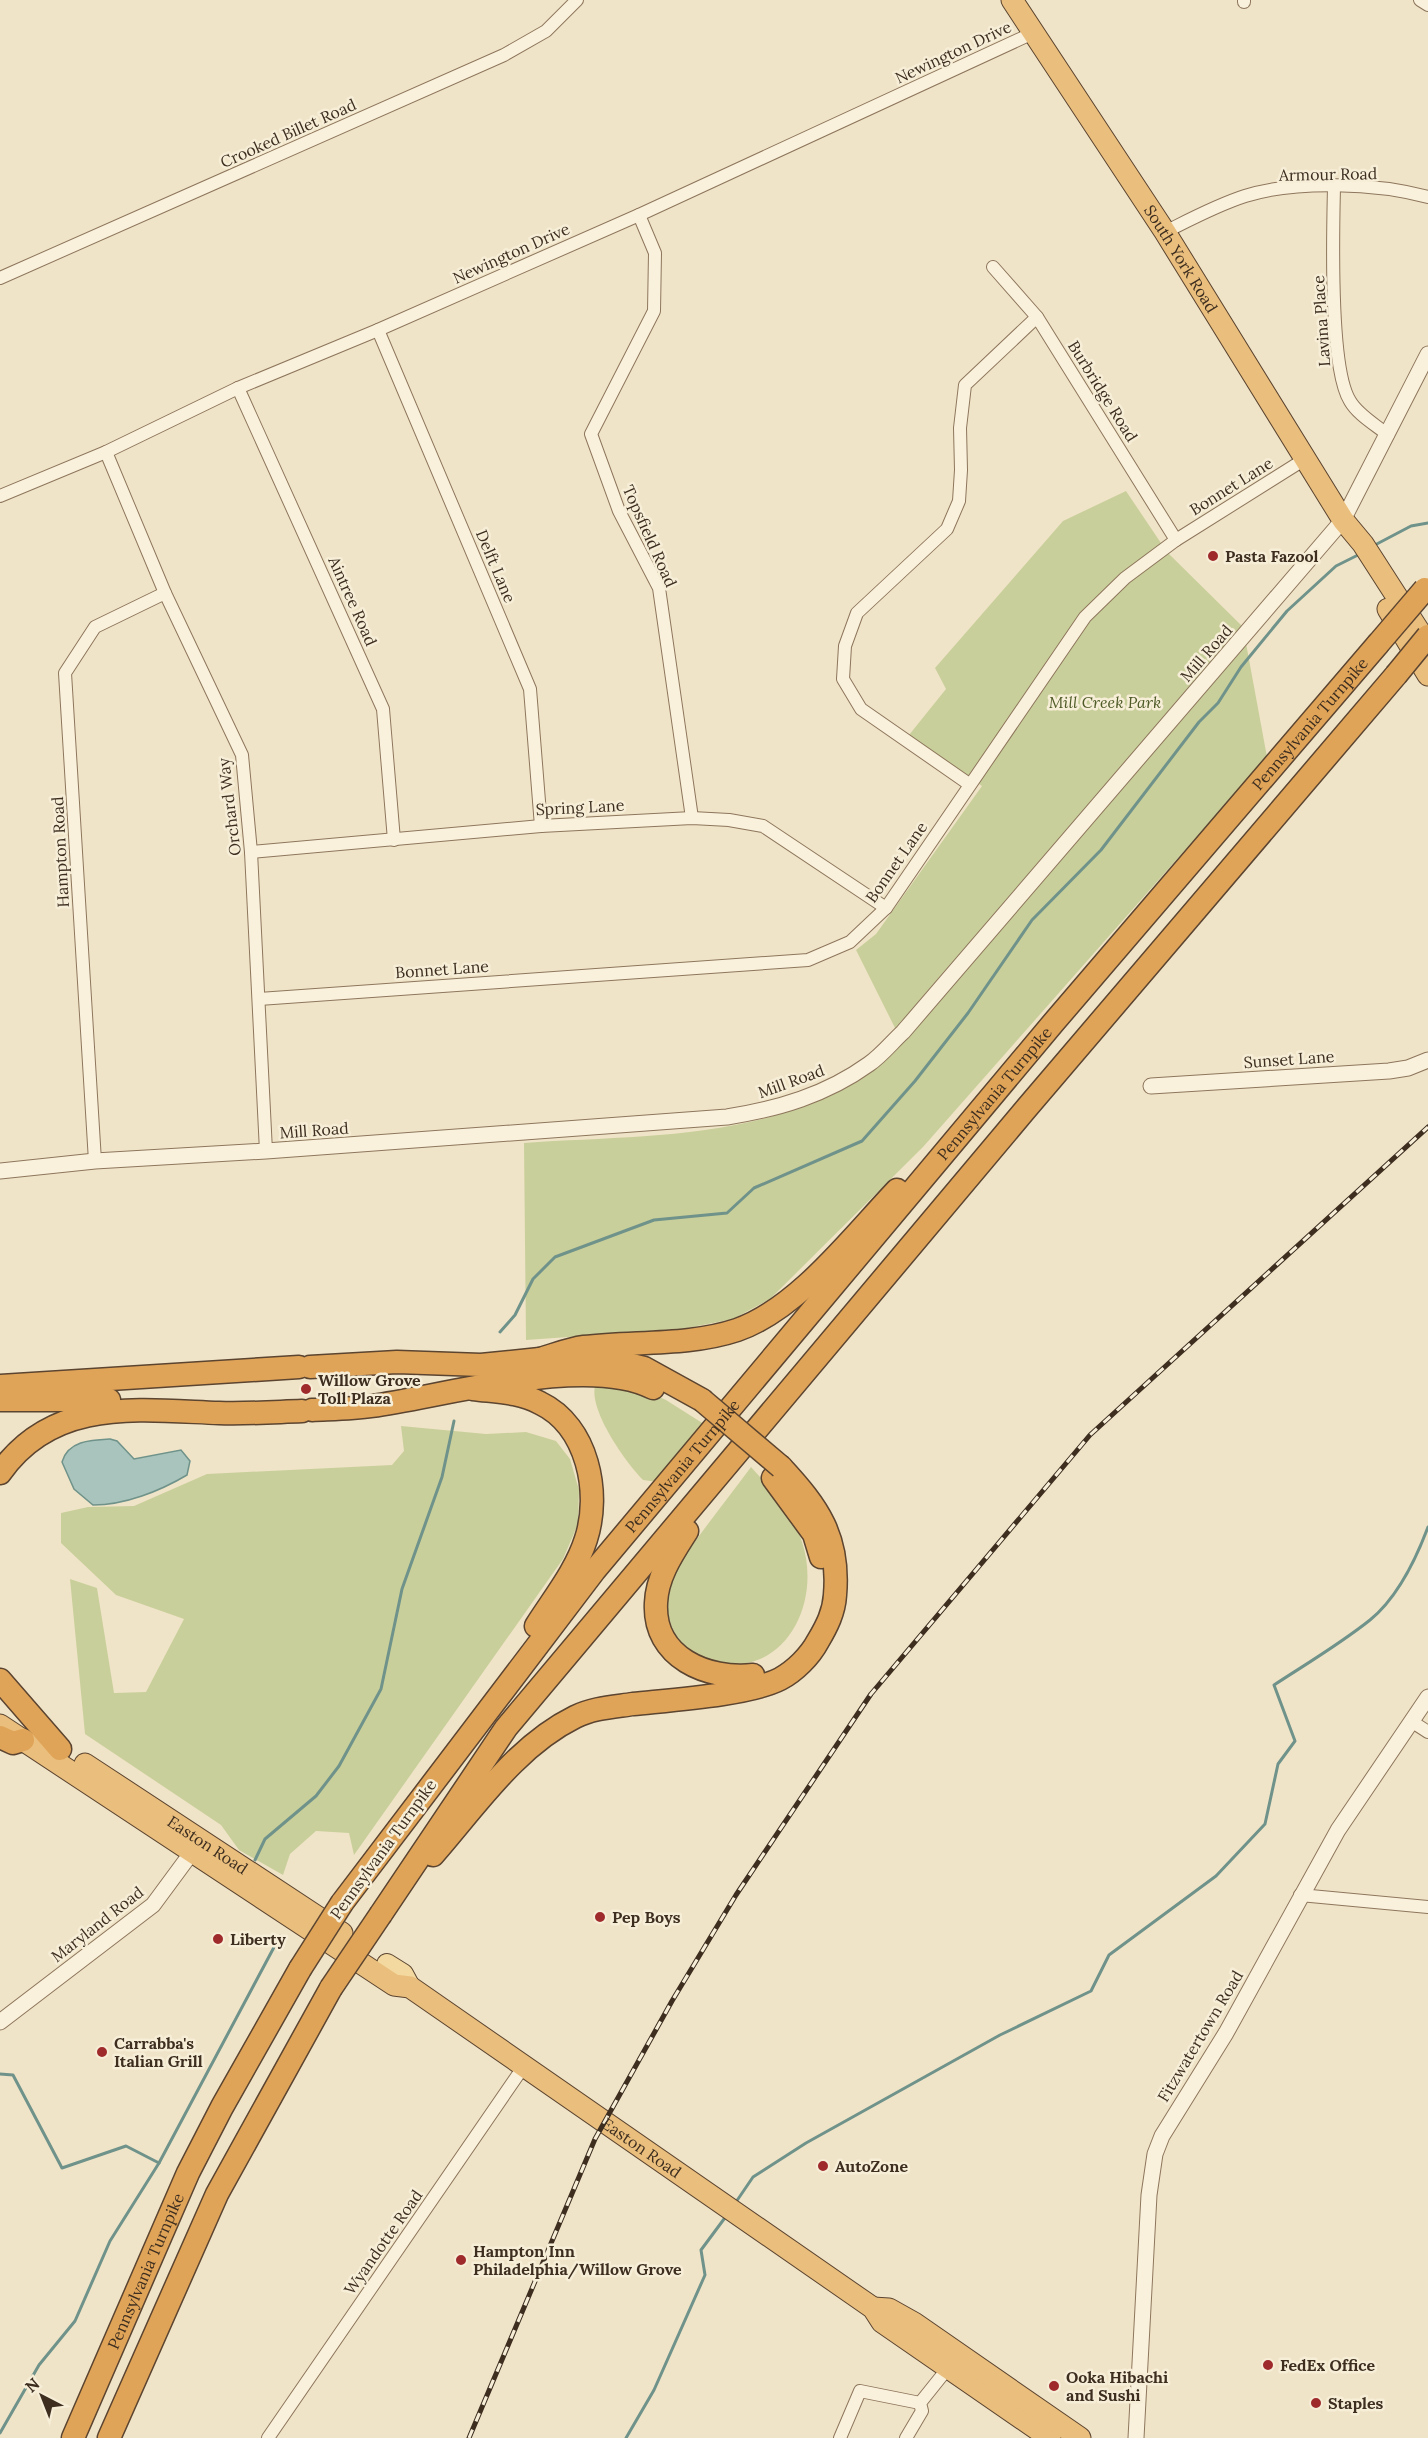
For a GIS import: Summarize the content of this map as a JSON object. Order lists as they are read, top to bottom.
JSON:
{
  "streets": {
    "highway": ["South York Road", "Pennsylvania Turnpike", "Easton Road"],
    "street": [
      "Newington Drive",
      "Crooked Billet Road",
      "Armour Road",
      "Lavina Place",
      "Burbridge Road",
      "Bonnet Lane",
      "Topsfield Road",
      "Delft Lane",
      "Aintree Road",
      "Mill Road",
      "Orchard Way",
      "Spring Lane",
      "Hampton Road",
      "Sunset Lane",
      "Maryland Road",
      "Fitzwatertown Road",
      "Wyandotte Road"
    ]
  },
  "crossings": [
    ["Newington Drive", "South York Road"],
    ["Newington Drive", "Topsfield Road"],
    ["Newington Drive", "Delft Lane"],
    ["Newington Drive", "Aintree Road"],
    ["Newington Drive", "Orchard Way"],
    ["Armour Road", "South York Road"],
    ["Armour Road", "Lavina Place"],
    ["South York Road", "Bonnet Lane"],
    ["South York Road", "Mill Road"],
    ["Lavina Place", "Mill Road"],
    ["Burbridge Road", "Bonnet Lane"],
    ["Bonnet Lane", "Orchard Way"],
    ["Bonnet Lane", "Spring Lane"],
    ["Topsfield Road", "Spring Lane"],
    ["Delft Lane", "Spring Lane"],
    ["Aintree Road", "Spring Lane"],
    ["Mill Road", "Orchard Way"],
    ["Mill Road", "Hampton Road"],
    ["Orchard Way", "Spring Lane"],
    ["Orchard Way", "Hampton Road"],
    ["Easton Road", "Maryland Road"],
    ["Easton Road", "Wyandotte Road"]
  ],
  "parks": ["Mill Creek Park"],
  "places": [
    "Pasta Fazool",
    "Willow Grove Toll Plaza",
    "Pep Boys",
    "Liberty",
    "Carrabba's Italian Grill",
    "AutoZone",
    "Hampton Inn Philadelphia/Willow Grove",
    "FedEx Office",
    "Ooka Hibachi and Sushi",
    "Staples"
  ],
  "north": "top left"
}
